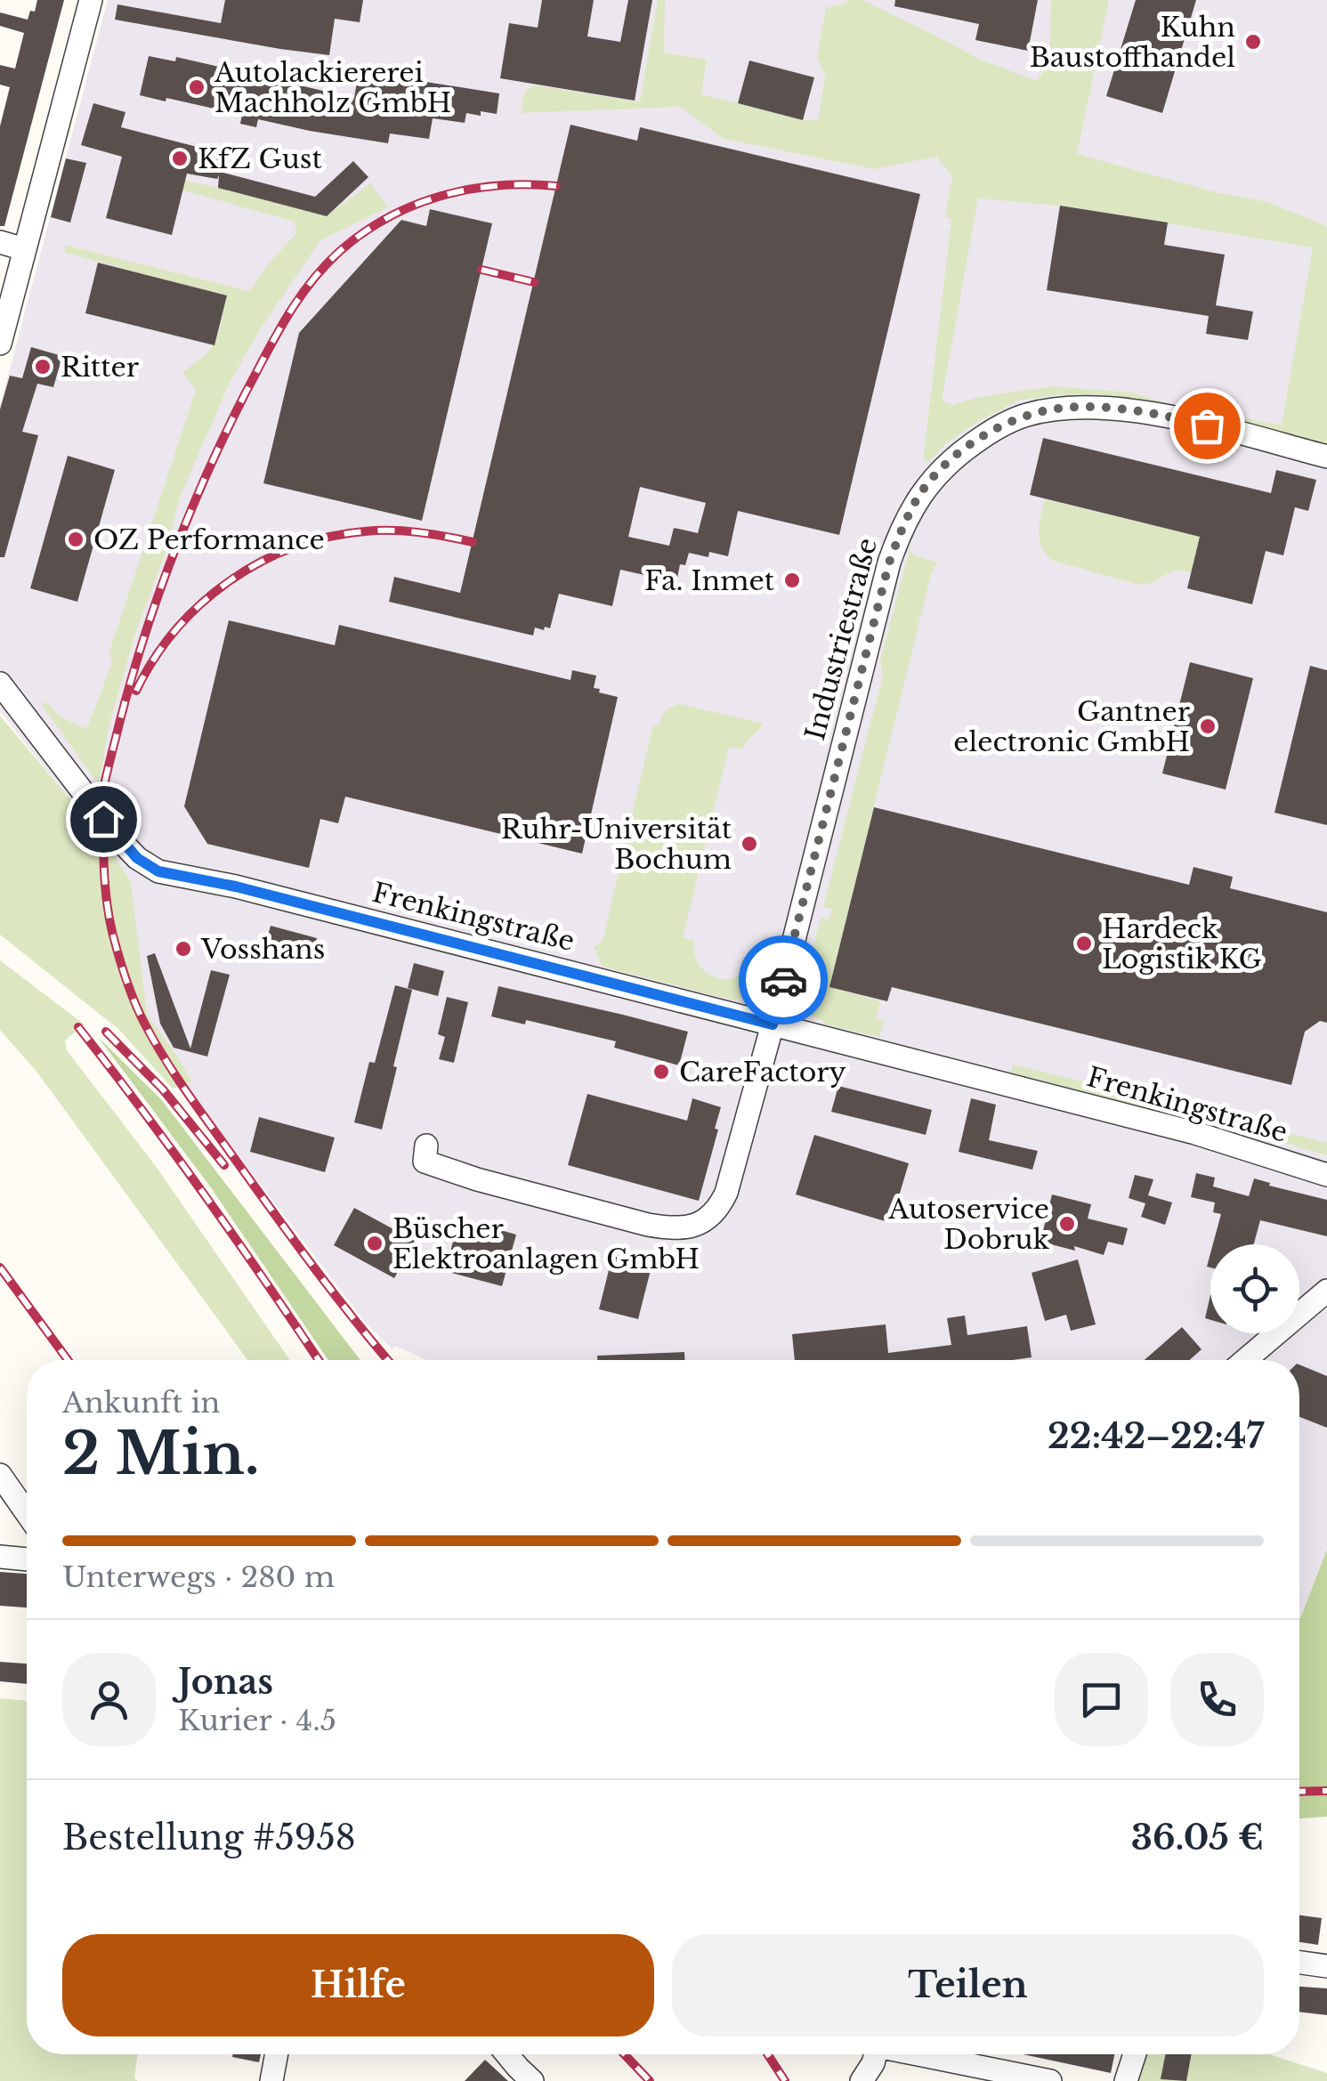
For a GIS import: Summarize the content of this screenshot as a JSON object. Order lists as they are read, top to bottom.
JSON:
{
  "streets": {
    "street": ["Industriestraße", "Frenkingstraße"]
  },
  "crossings": [
    ["Industriestraße", "Frenkingstraße"]
  ],
  "places": [
    "Kuhn Baustoffhandel",
    "Autolackiererei Machholz GmbH",
    "KfZ Gust",
    "Ritter",
    "OZ Performance",
    "Fa. Inmet",
    "Gantner electronic GmbH",
    "Ruhr-Universität Bochum",
    "Hardeck Logistik KG",
    "Vosshans",
    "CareFactory",
    "Autoservice Dobruk",
    "Büscher Elektroanlagen GmbH"
  ],
  "page": {
    "heading": ["2 Min.", "Ankunft in", "22:42–22:47"],
    "panel": [
      "Jonas",
      "Kurier · 4.5",
      "Bestellung #5958",
      "36.05 €"
    ],
    "bar": "Unterwegs · 280 m",
    "buttons": ["Hilfe", "Teilen"]
  }
}
